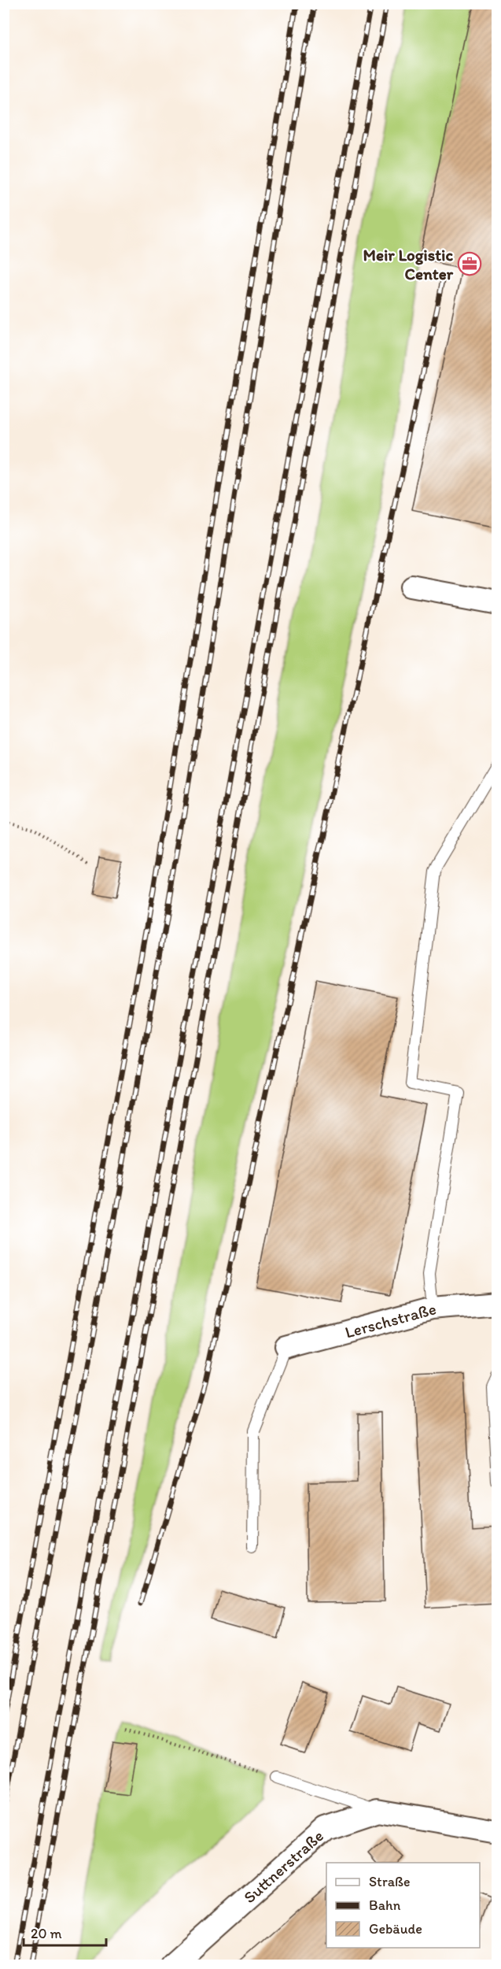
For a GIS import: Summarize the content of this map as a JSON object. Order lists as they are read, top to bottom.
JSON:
{
  "streets": {
    "street": ["Lerschstraße", "Suttnerstraße"]
  },
  "places": {
    "office": ["Meir Logistic Center"]
  },
  "legend": ["Straße", "Bahn", "Gebäude"],
  "scale_bar": "20 m"
}
